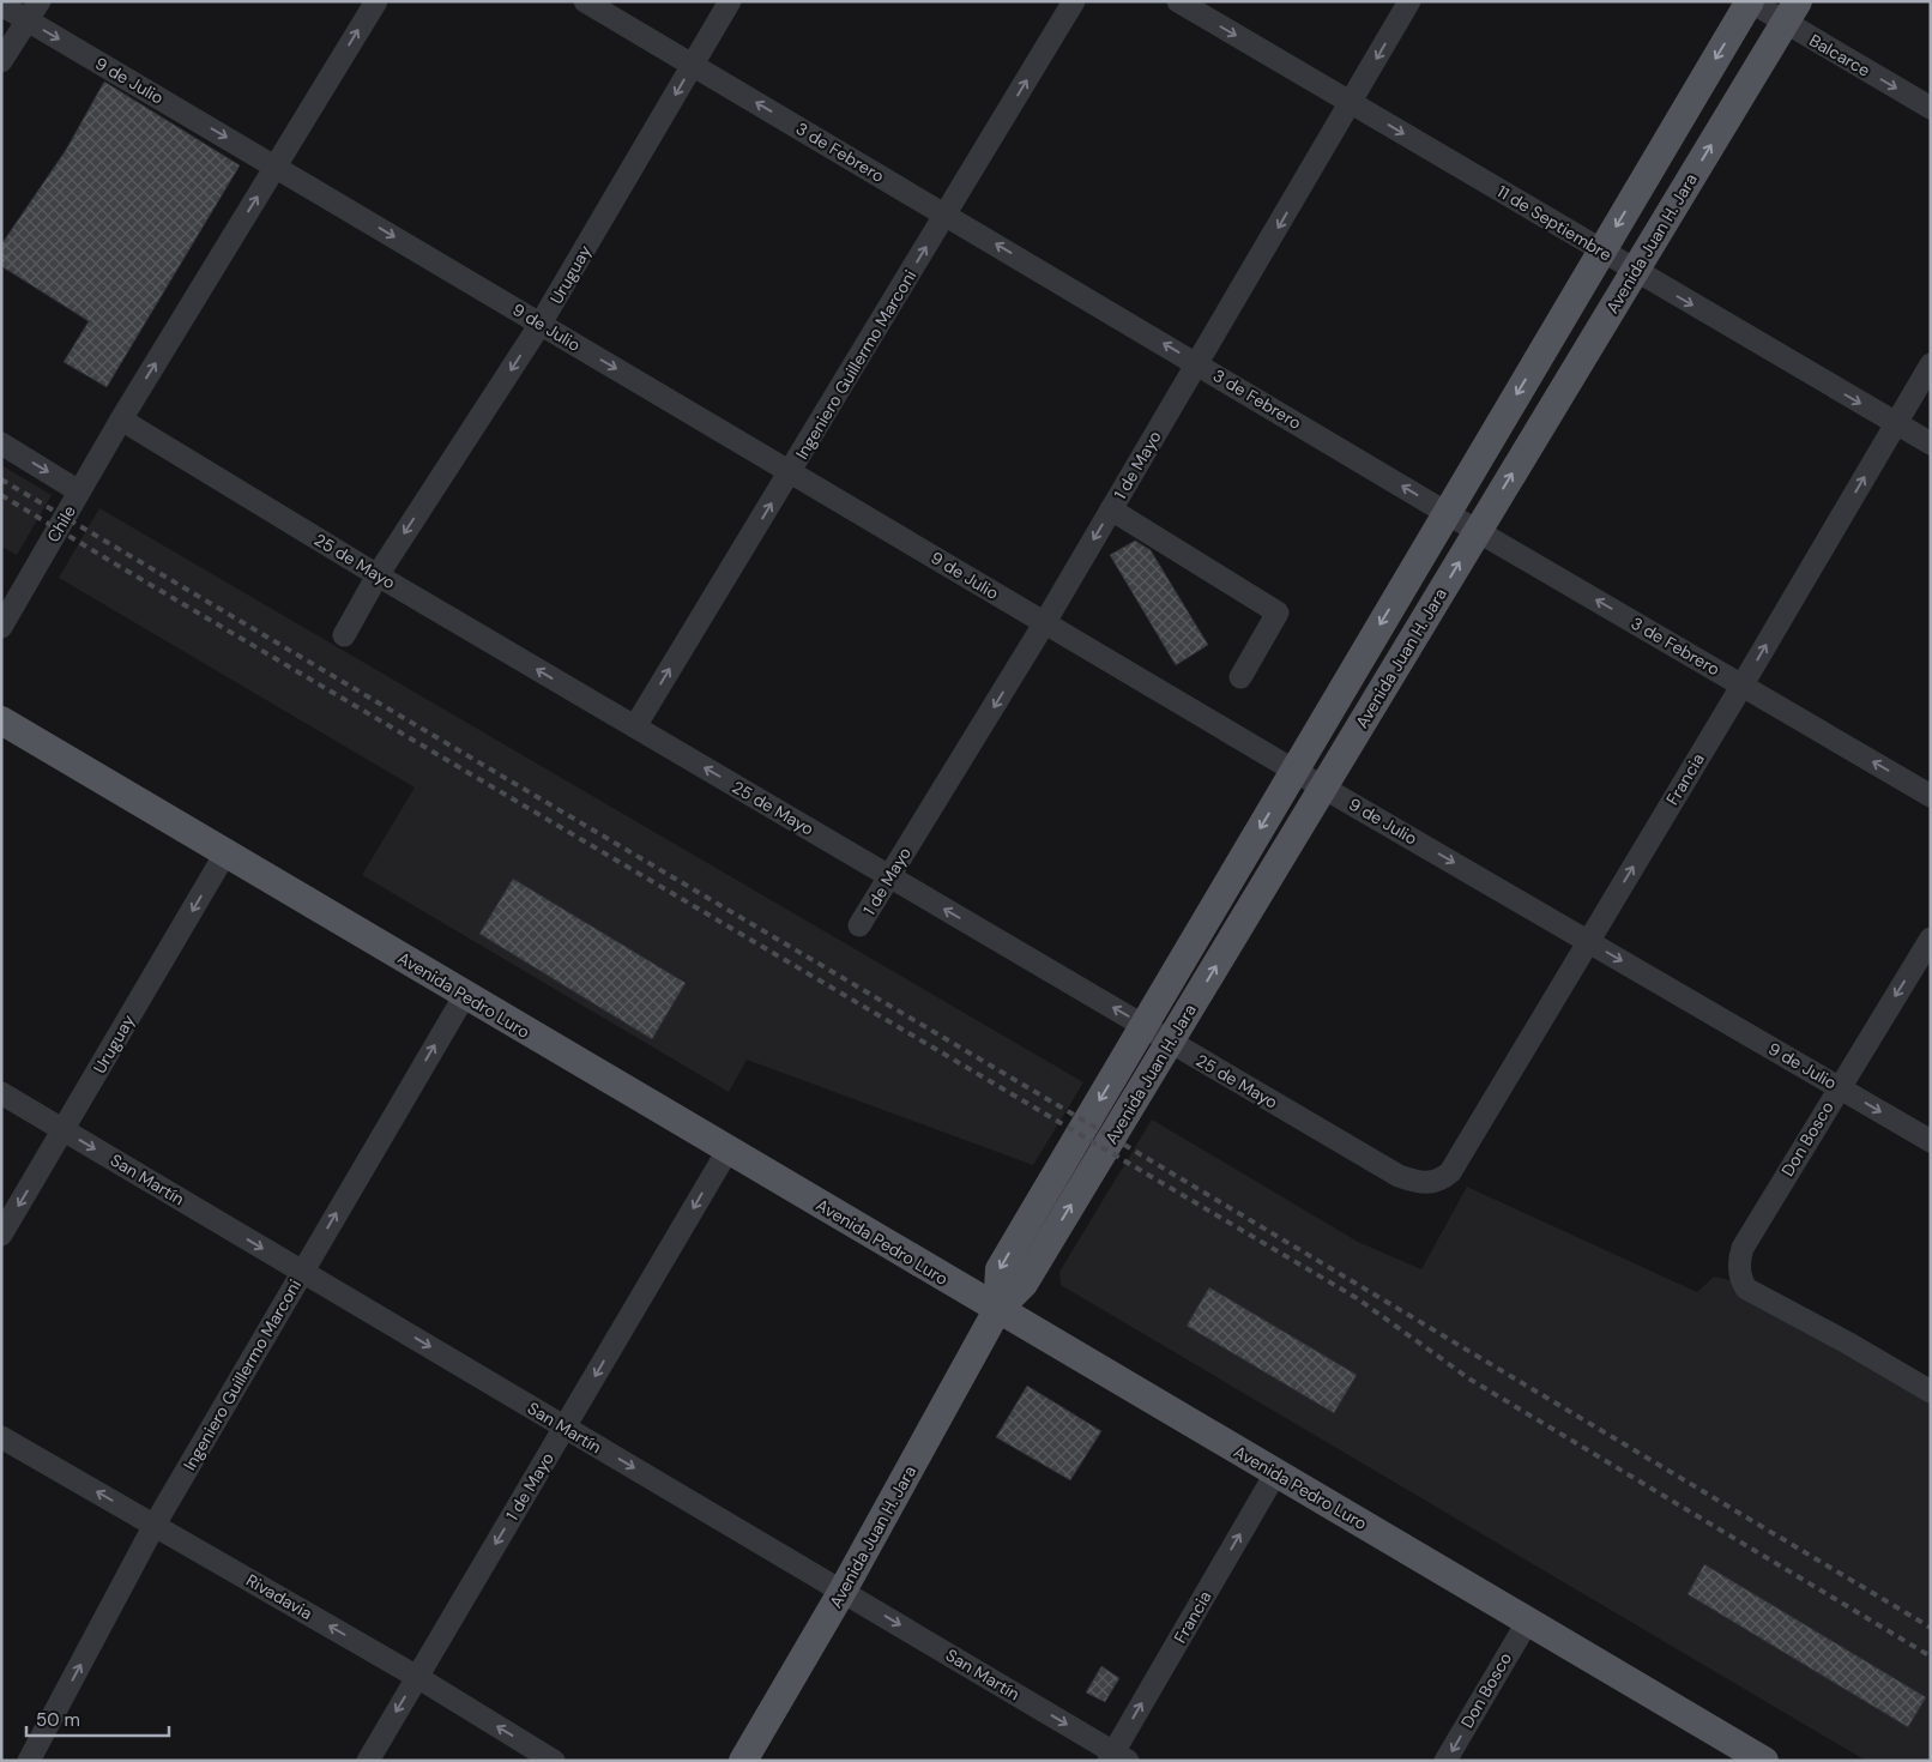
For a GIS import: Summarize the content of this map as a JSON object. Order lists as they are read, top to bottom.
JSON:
{
  "streets": {
    "main road": ["Avenida Juan H. Jara", "Avenida Pedro Luro"],
    "street": [
      "Balcarce",
      "9 de Julio",
      "3 de Febrero",
      "11 de Septiembre",
      "Uruguay",
      "Ingeniero Guillermo Marconi",
      "1 de Mayo",
      "Chile",
      "25 de Mayo",
      "Francia",
      "Don Bosco",
      "San Martín",
      "Rivadavia"
    ]
  },
  "crossings": [
    ["Balcarce", "Avenida Juan H. Jara"],
    ["9 de Julio", "Avenida Juan H. Jara"],
    ["9 de Julio", "Uruguay"],
    ["9 de Julio", "Ingeniero Guillermo Marconi"],
    ["9 de Julio", "1 de Mayo"],
    ["9 de Julio", "Chile"],
    ["9 de Julio", "Francia"],
    ["9 de Julio", "Don Bosco"],
    ["3 de Febrero", "Avenida Juan H. Jara"],
    ["3 de Febrero", "Uruguay"],
    ["3 de Febrero", "Ingeniero Guillermo Marconi"],
    ["3 de Febrero", "1 de Mayo"],
    ["3 de Febrero", "Francia"],
    ["11 de Septiembre", "Avenida Juan H. Jara"],
    ["11 de Septiembre", "1 de Mayo"],
    ["11 de Septiembre", "Francia"],
    ["Avenida Juan H. Jara", "25 de Mayo"],
    ["Avenida Juan H. Jara", "Avenida Pedro Luro"],
    ["Avenida Juan H. Jara", "San Martín"],
    ["Uruguay", "25 de Mayo"],
    ["Uruguay", "Avenida Pedro Luro"],
    ["Uruguay", "San Martín"],
    ["Ingeniero Guillermo Marconi", "25 de Mayo"],
    ["Ingeniero Guillermo Marconi", "Avenida Pedro Luro"],
    ["Ingeniero Guillermo Marconi", "San Martín"],
    ["Ingeniero Guillermo Marconi", "Rivadavia"],
    ["1 de Mayo", "25 de Mayo"],
    ["1 de Mayo", "Avenida Pedro Luro"],
    ["1 de Mayo", "San Martín"],
    ["1 de Mayo", "Rivadavia"],
    ["Chile", "25 de Mayo"],
    ["25 de Mayo", "Francia"],
    ["Francia", "Avenida Pedro Luro"],
    ["Francia", "San Martín"],
    ["Avenida Pedro Luro", "Don Bosco"]
  ],
  "one_way": [
    "Balcarce",
    "9 de Julio",
    "3 de Febrero",
    "11 de Septiembre",
    "Uruguay",
    "Ingeniero Guillermo Marconi",
    "1 de Mayo",
    "Chile",
    "25 de Mayo",
    "Francia",
    "Don Bosco",
    "San Martín",
    "Rivadavia"
  ],
  "scale_bar": "50 m"
}
